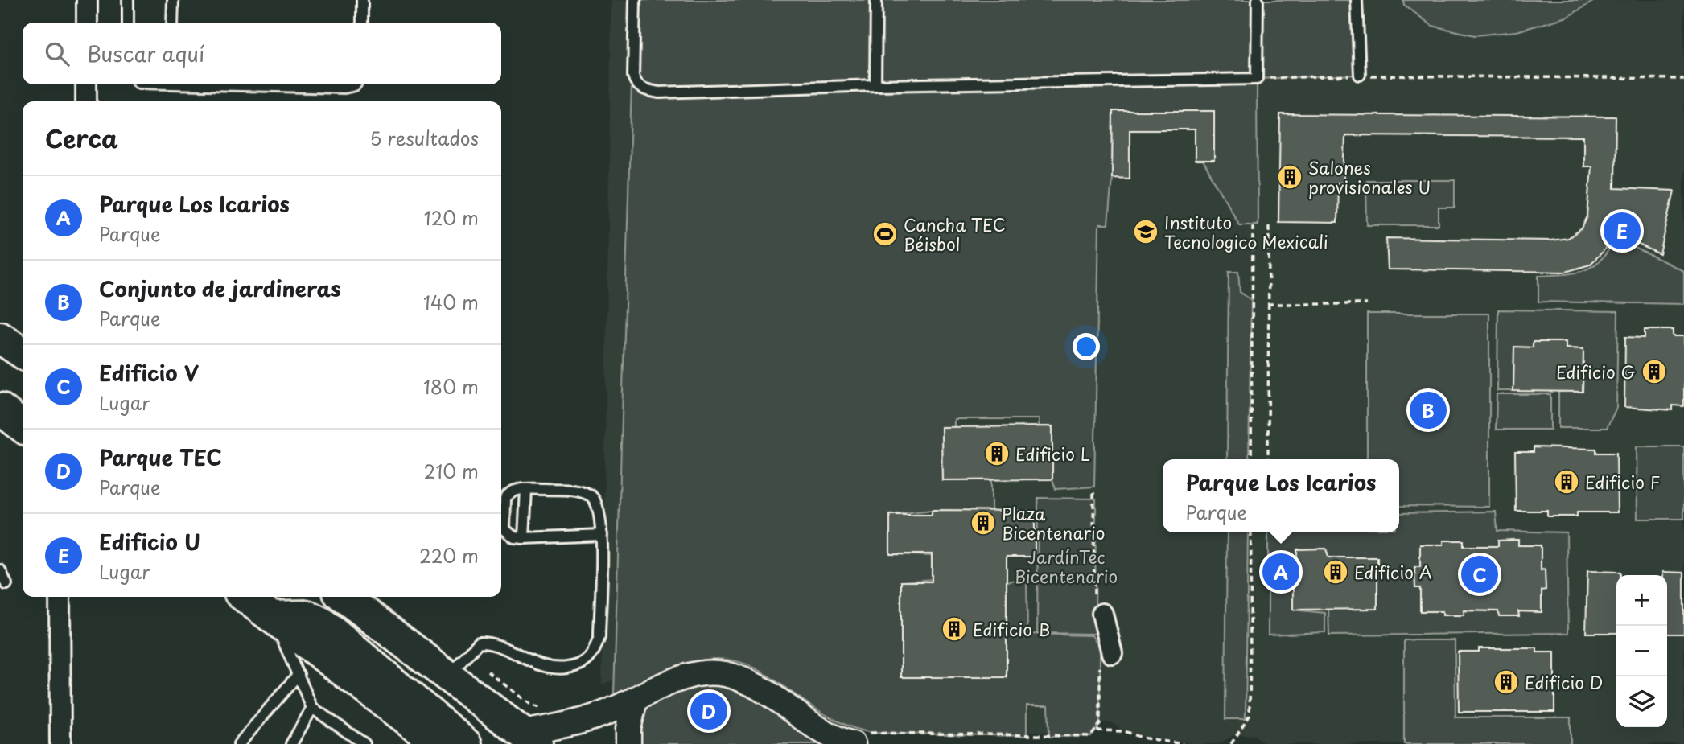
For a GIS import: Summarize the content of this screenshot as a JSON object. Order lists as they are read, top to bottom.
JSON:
{
  "parks": ["JardínTec Bicentenario"],
  "places": {
    "building": [
      "Salones provisionales U",
      "Edificio G",
      "Edificio L",
      "Edificio F",
      "Plaza Bicentenario",
      "Edificio A",
      "Edificio B",
      "Edificio D"
    ],
    "school or university": ["Instituto Tecnologico Mexicali"],
    "sports": ["Cancha TEC Béisbol"]
  },
  "page": {
    "search": "Buscar aquí",
    "heading": ["Cerca", "5 resultados"],
    "list": [
      {
        "mark": "A",
        "name": "Parque Los Icarios",
        "note": "Parque",
        "value": "120 m"
      },
      {
        "mark": "B",
        "name": "Conjunto de jardineras",
        "note": "Parque",
        "value": "140 m"
      },
      {
        "mark": "C",
        "name": "Edificio V",
        "note": "Lugar",
        "value": "180 m"
      },
      {
        "mark": "D",
        "name": "Parque TEC",
        "note": "Parque",
        "value": "210 m"
      },
      {
        "mark": "E",
        "name": "Edificio U",
        "note": "Lugar",
        "value": "220 m"
      }
    ],
    "pins": [
      "E",
      "B",
      "A",
      "C",
      "D"
    ],
    "popup": ["Parque Los Icarios", "Parque"],
    "map_buttons": ["+", "−"]
  }
}
